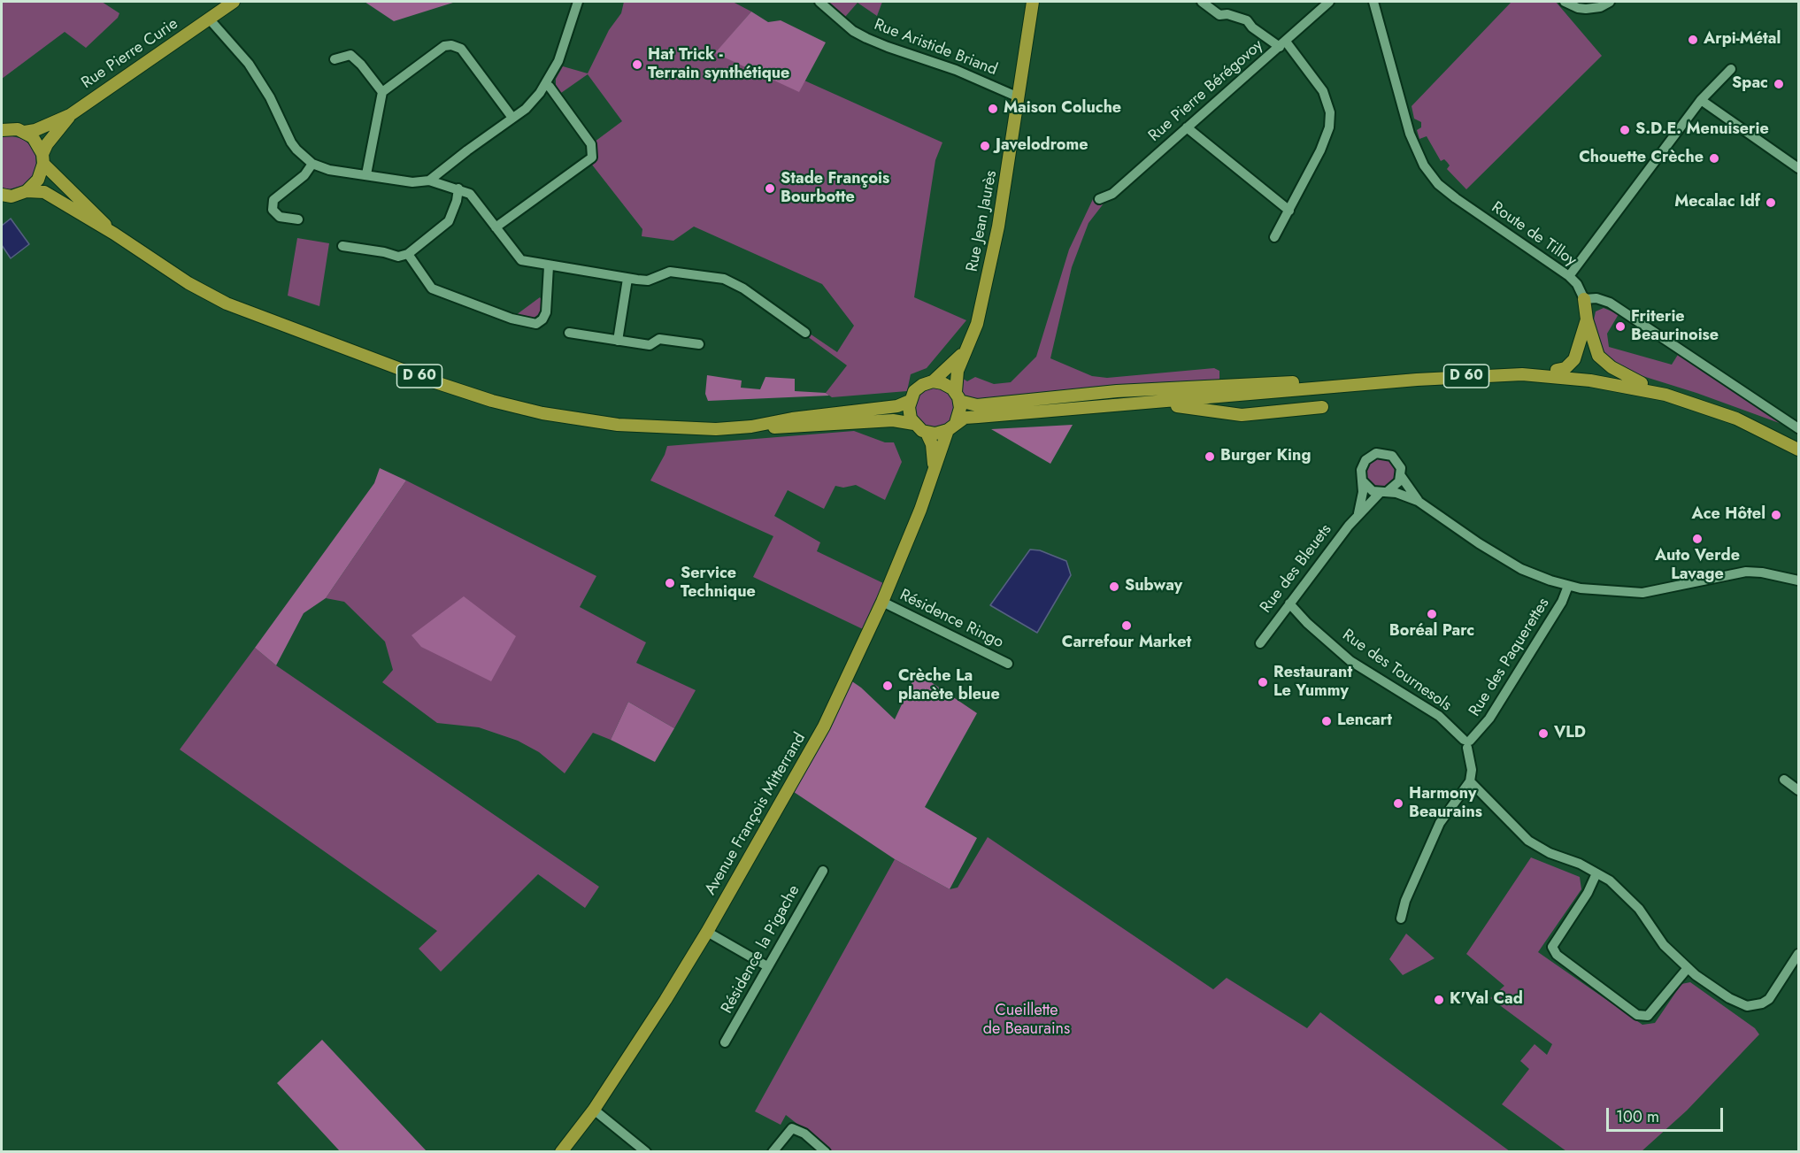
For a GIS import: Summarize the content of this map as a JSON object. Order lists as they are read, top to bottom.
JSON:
{
  "streets": {
    "main road": [
      "Rue Pierre Curie",
      "Rue Jean Jaurès",
      "D 60",
      "Avenue François Mitterrand"
    ],
    "street": [
      "Rue Aristide Briand",
      "Rue Pierre Bérégovoy",
      "Route de Tilloy",
      "Rue des Bleuets",
      "Résidence Ringo",
      "Rue des Paquerettes",
      "Rue des Tournesols",
      "Résidence la Pigache"
    ]
  },
  "crossings": [
    ["Rue Aristide Briand", "Rue Jean Jaurès"],
    ["Rue Pierre Curie", "D 60"],
    ["D 60", "Avenue François Mitterrand"],
    ["Rue des Bleuets", "Rue des Tournesols"],
    ["Résidence Ringo", "Avenue François Mitterrand"],
    ["Rue des Paquerettes", "Rue des Tournesols"]
  ],
  "parks": ["Cueillette de Beaurains"],
  "places": [
    "Arpi-Métal",
    "Hat Trick - Terrain synthétique",
    "Spac",
    "Maison Coluche",
    "S.D.E. Menuiserie",
    "Javelodrome",
    "Chouette Crèche",
    "Stade François Bourbotte",
    "Mecalac Idf",
    "Friterie Beaurinoise",
    "Burger King",
    "Ace Hôtel",
    "Auto Verde Lavage",
    "Service Technique",
    "Subway",
    "Boréal Parc",
    "Carrefour Market",
    "Restaurant Le Yummy",
    "Crèche La planète bleue",
    "Lencart",
    "VLD",
    "Harmony Beaurains",
    "K'Val Cad"
  ],
  "scale_bar": "100 m"
}
